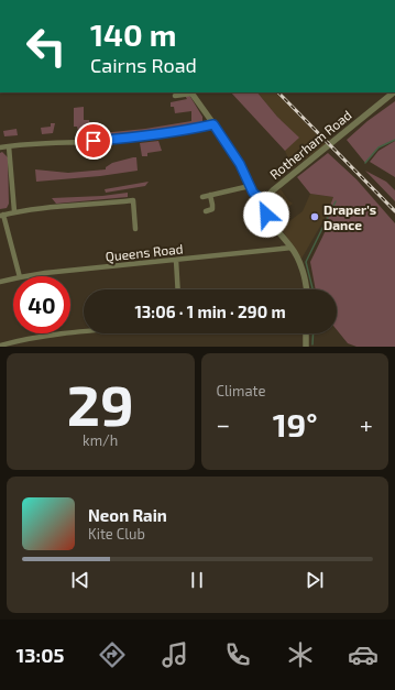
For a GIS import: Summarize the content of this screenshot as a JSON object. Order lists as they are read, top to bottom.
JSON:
{
  "streets": {
    "street": ["Rotherham Road", "Queens Road"]
  },
  "places": ["Draper's Dance"],
  "page": {
    "turn": ["140 m", "Cairns Road"],
    "limit": "40",
    "trip": "13:06 · 1 min · 290 m",
    "tile": [
      ["29", "km/h"],
      "Climate"
    ],
    "heat": ["−", "19°", "+"],
    "song": ["Neon Rain", "Kite Club"],
    "tabs": "13:05"
  }
}
